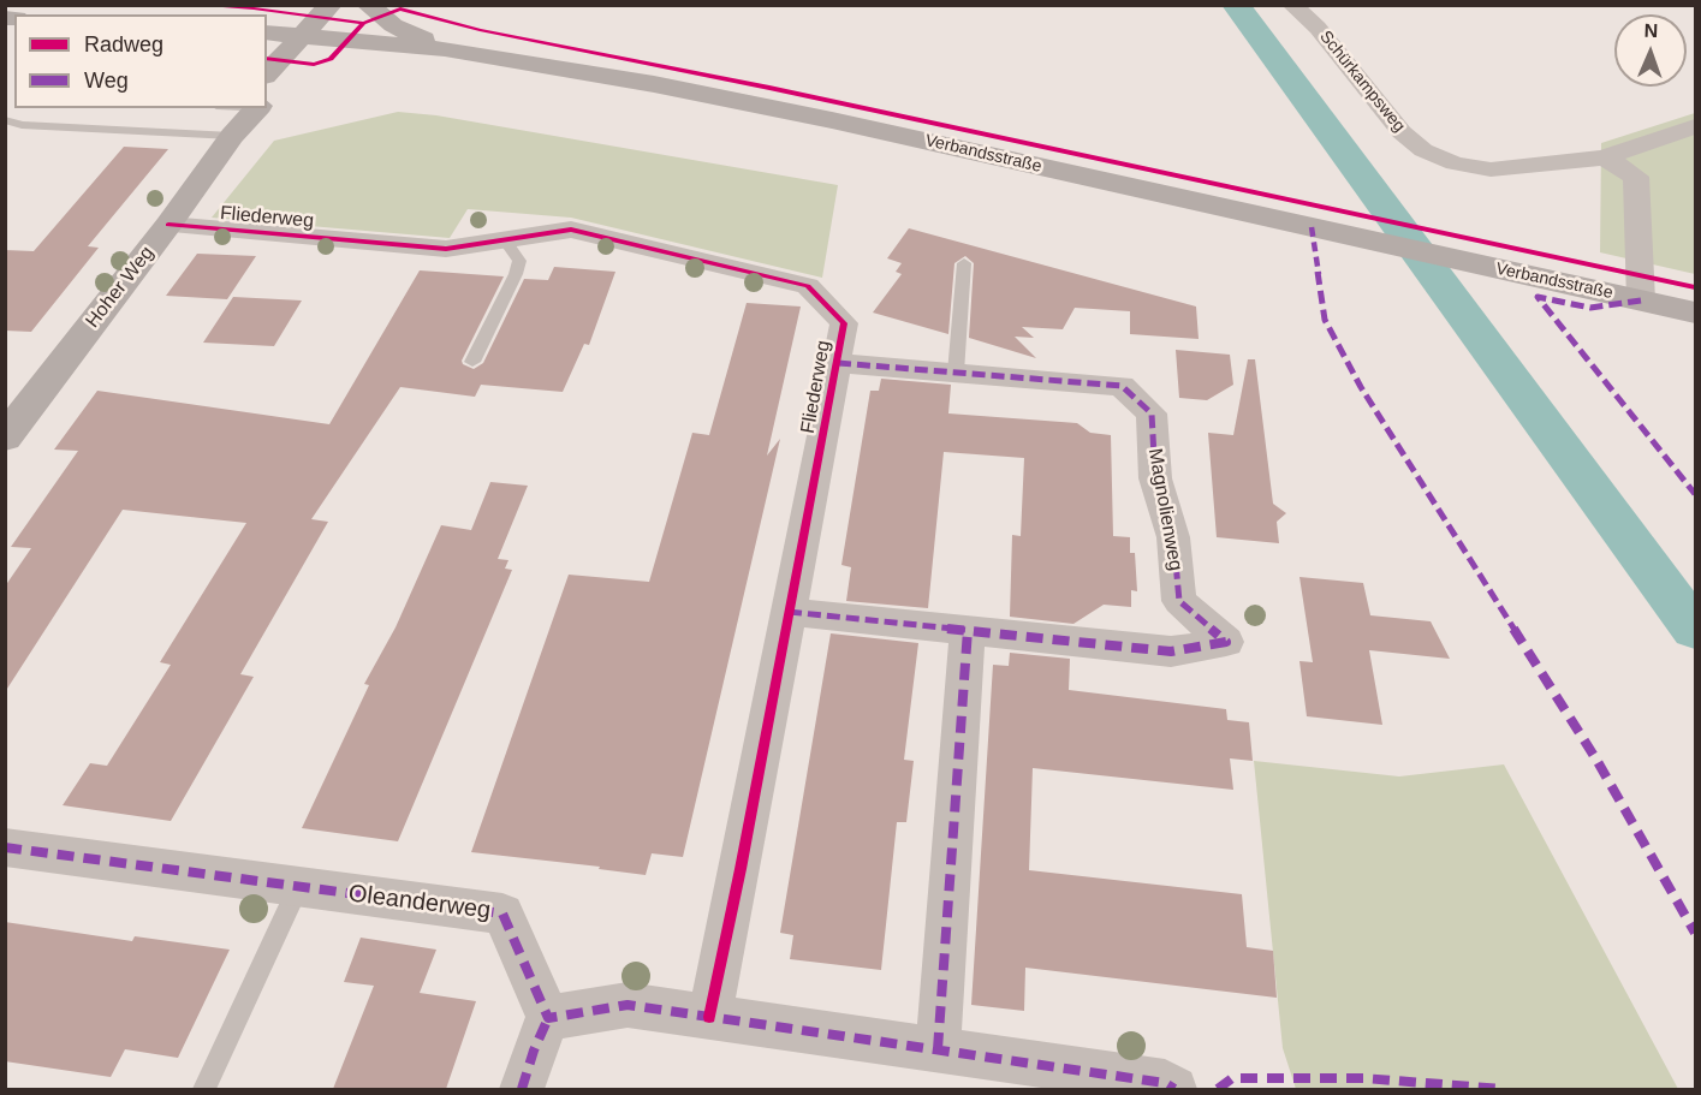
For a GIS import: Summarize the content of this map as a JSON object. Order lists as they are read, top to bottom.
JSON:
{
  "streets": {
    "main road": ["Verbandsstraße", "Hoher Weg"],
    "street": [
      "Schürkampsweg",
      "Fliederweg",
      "Magnolienweg",
      "Oleanderweg"
    ]
  },
  "crossings": [
    ["Verbandsstraße", "Hoher Weg"],
    ["Fliederweg", "Hoher Weg"],
    ["Fliederweg", "Magnolienweg"]
  ],
  "legend": ["Radweg", "Weg"],
  "north": "top"
}
